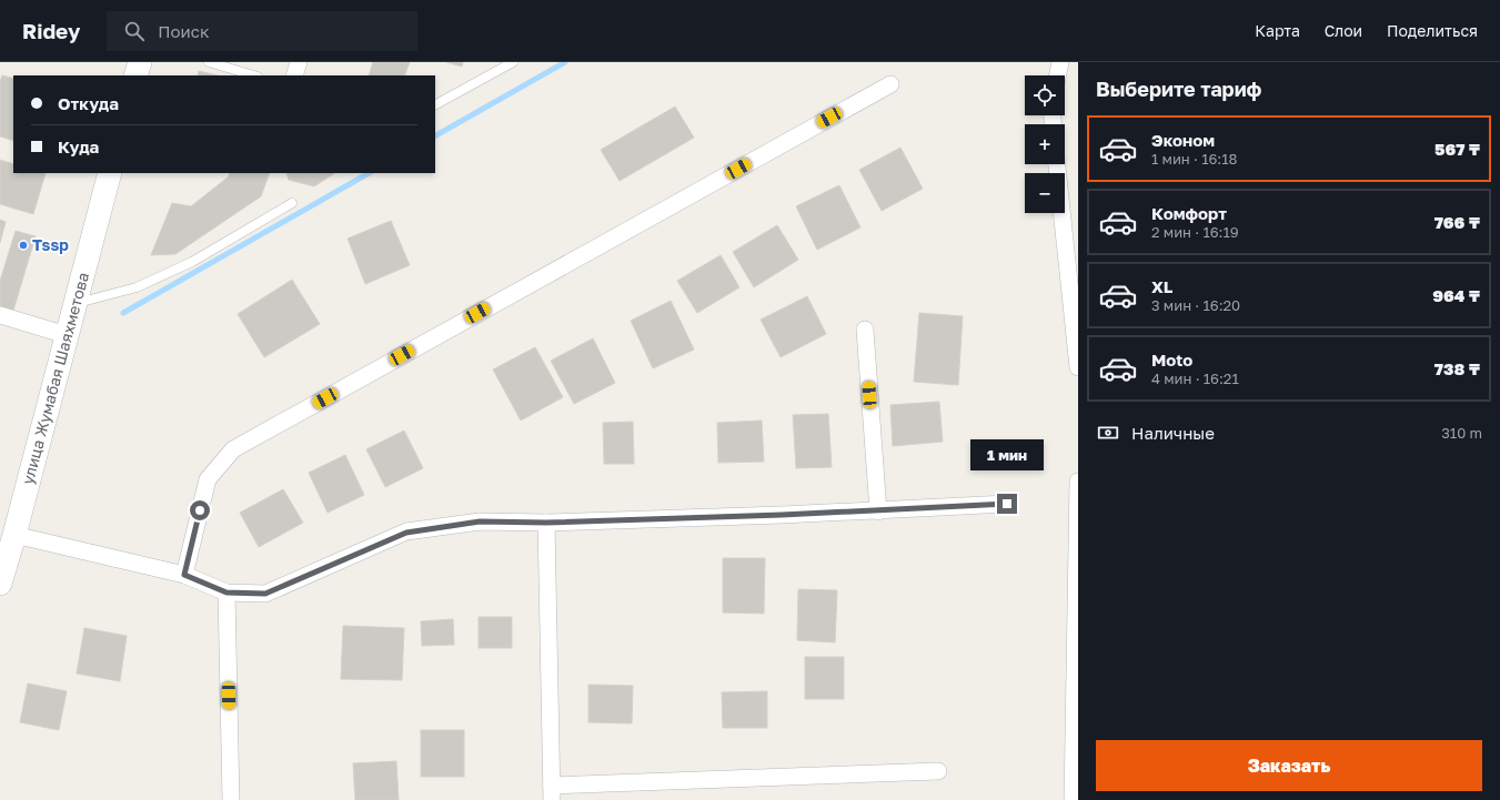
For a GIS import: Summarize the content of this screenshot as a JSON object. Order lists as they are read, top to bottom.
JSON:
{
  "streets": {
    "street": ["улица Жумабая Шаяхметова"]
  },
  "places": ["Tssp"],
  "page": {
    "header": "Ridey",
    "search": "Поиск",
    "nav": ["Карта", "Слои", "Поделиться"],
    "heading": "Выберите тариф",
    "map_buttons": ["+", "−"],
    "banner": ["Откуда", "Куда"],
    "list": [
      {
        "name": "Эконом",
        "note": "1 мин · 16:18",
        "value": "567 ₸"
      },
      {
        "name": "Комфорт",
        "note": "2 мин · 16:19",
        "value": "766 ₸"
      },
      {
        "name": "XL",
        "note": "3 мин · 16:20",
        "value": "964 ₸"
      },
      {
        "name": "Moto",
        "note": "4 мин · 16:21",
        "value": "738 ₸"
      }
    ],
    "pay": ["Наличные", "310 m"],
    "bubble": "1 мин",
    "buttons": "Заказать"
  }
}
